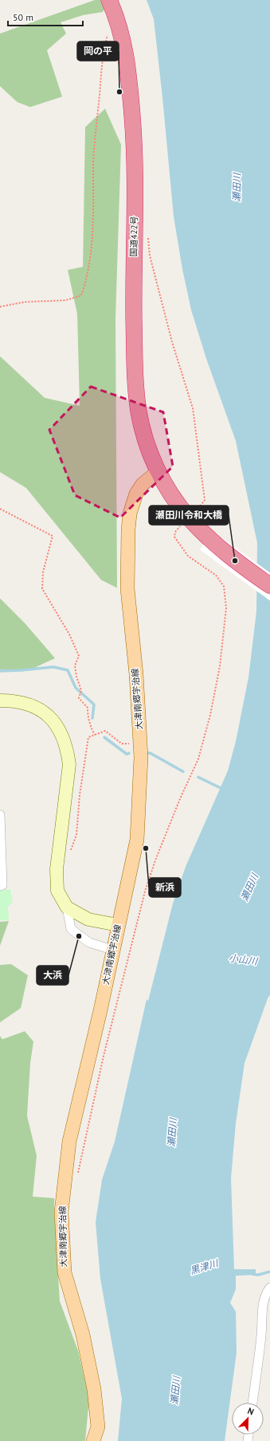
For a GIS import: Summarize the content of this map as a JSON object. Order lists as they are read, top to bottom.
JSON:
{
  "streets": {
    "highway": ["国道422号"],
    "main road": ["大津南郷宇治線"]
  },
  "crossings": [
    ["国道422号", "大津南郷宇治線"]
  ],
  "water": ["瀬田川", "小山川", "黒津川"],
  "places": [
    "岡の平",
    "瀬田川令和大橋",
    "新浜",
    "大浜"
  ],
  "scale_bar": "50 m",
  "north": "top right"
}
